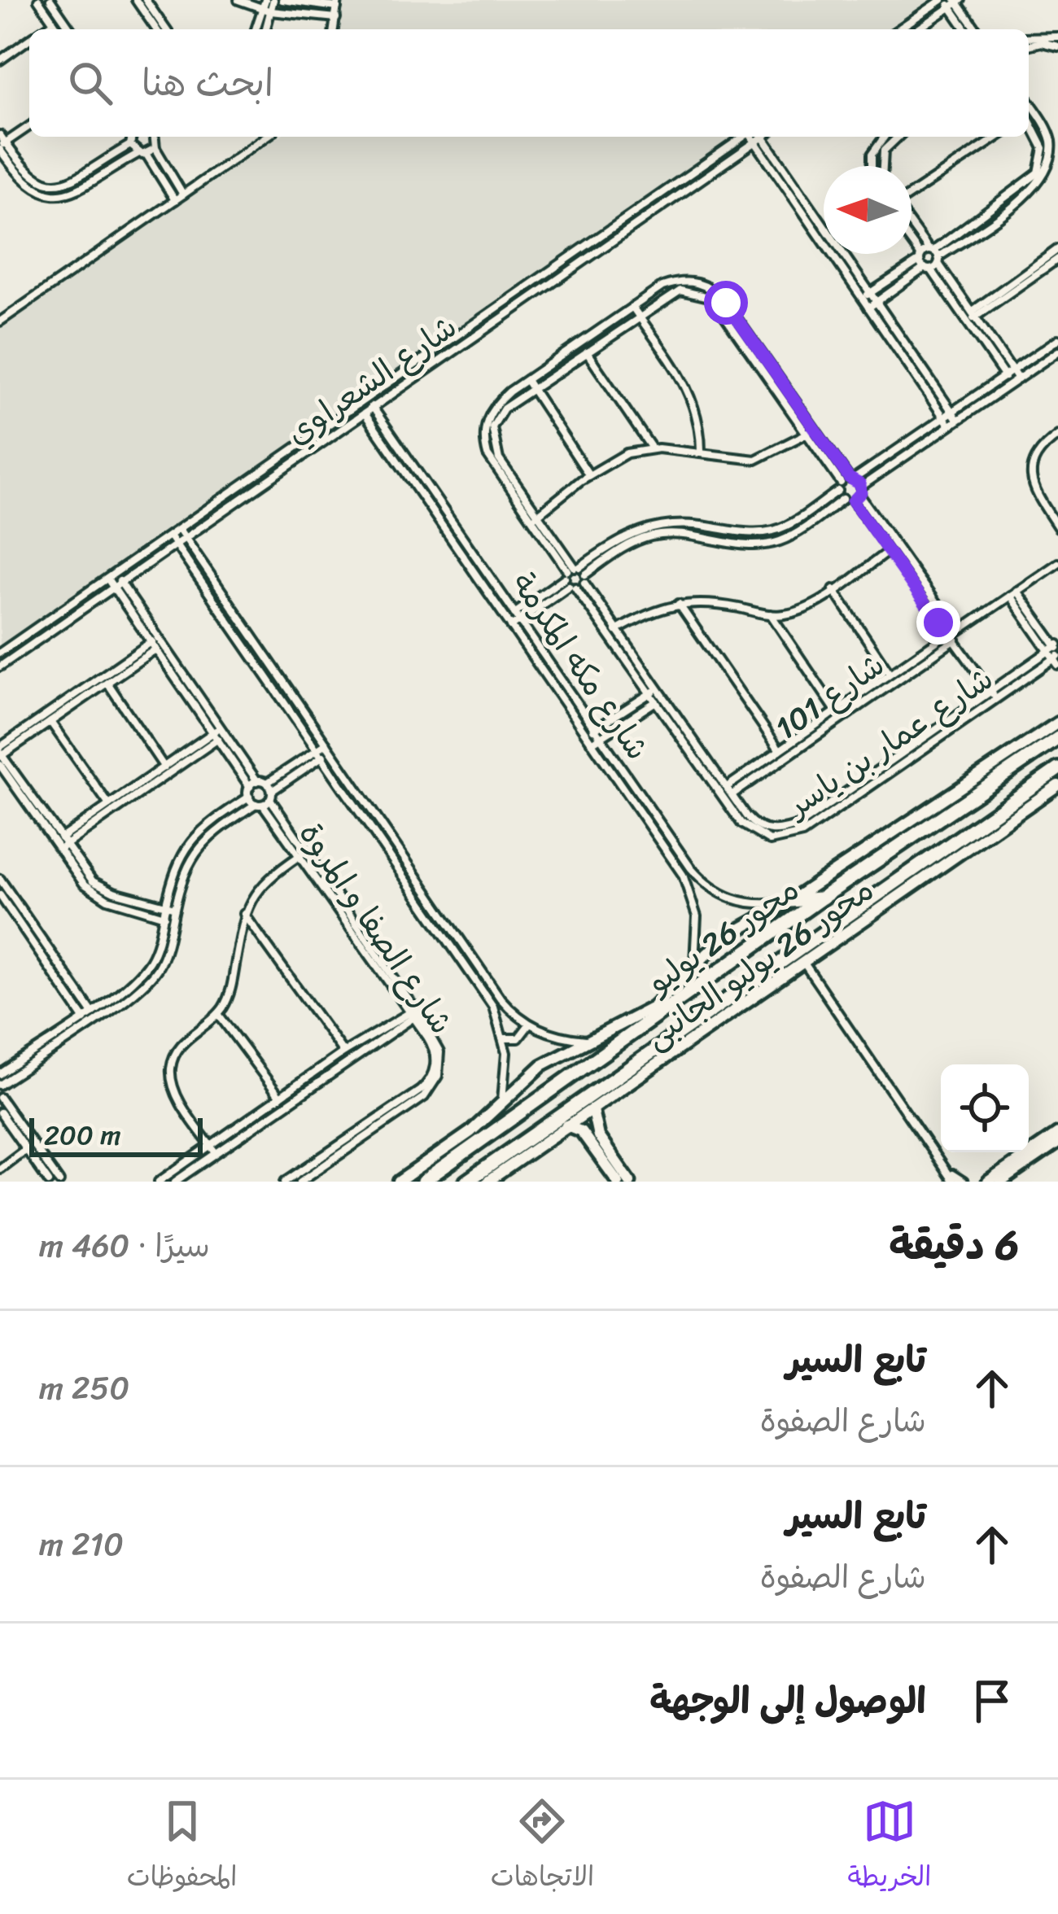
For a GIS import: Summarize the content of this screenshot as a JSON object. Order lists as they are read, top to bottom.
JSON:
{
  "streets": {
    "highway": ["محور 26 يوليو"],
    "street": [
      "شارع الشعراوي",
      "شارع مكه المكرمة",
      "شارع 101",
      "شارع عمار بن ياسر",
      "شارع الصفا و المروة",
      "محور 26 يوليو الجانبى"
    ]
  },
  "crossings": [
    ["شارع الشعراوي", "شارع مكه المكرمة"],
    ["شارع مكه المكرمة", "محور 26 يوليو الجانبى"],
    ["شارع 101", "شارع عمار بن ياسر"],
    ["محور 26 يوليو", "محور 26 يوليو الجانبى"]
  ],
  "scale_bar": "200 m",
  "north": "left",
  "page": {
    "search": "ابحث هنا",
    "scale": "200 m",
    "heading": ["6 دقيقة", "سيرًا · 460 m"],
    "list": [
      ["تابع السير", "شارع الصفوة", "250 m"],
      ["تابع السير", "شارع الصفوة", "210 m"],
      "الوصول إلى الوجهة"
    ],
    "nav": ["الخريطة", "الاتجاهات", "المحفوظات"]
  }
}
